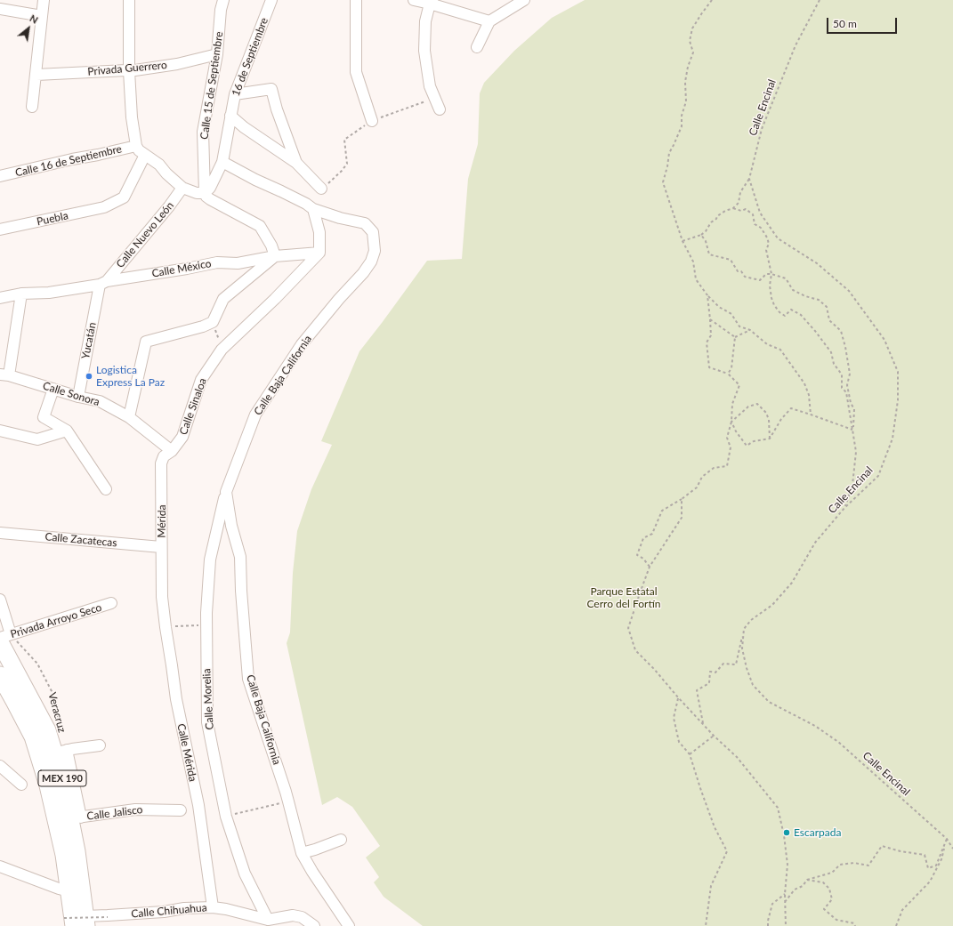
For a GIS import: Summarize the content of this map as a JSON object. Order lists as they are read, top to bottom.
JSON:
{
  "streets": {
    "main road": ["MEX 190"],
    "street": [
      "16 de Septiembre",
      "Privada Guerrero",
      "Calle 15 de Septiembre",
      "Calle 16 de Septiembre",
      "Puebla",
      "Calle Nuevo León",
      "Calle México",
      "Yucatán",
      "Calle Baja California",
      "Calle Sonora",
      "Calle Sinaloa",
      "Mérida",
      "Calle Zacatecas",
      "Privada Arroyo Seco",
      "Calle Morelia",
      "Calle Mérida",
      "Calle Jalisco",
      "Calle Chihuahua"
    ],
    "path": ["Calle Encinal", "Veracruz"]
  },
  "crossings": [
    ["16 de Septiembre", "Calle 15 de Septiembre"],
    ["16 de Septiembre", "Calle Baja California"],
    ["Privada Guerrero", "Calle 15 de Septiembre"],
    ["Calle Nuevo León", "Calle México"],
    ["Calle Nuevo León", "Yucatán"],
    ["Calle México", "Yucatán"],
    ["Calle México", "Calle Sinaloa"],
    ["Yucatán", "Calle Sonora"],
    ["Calle Baja California", "Calle Morelia"],
    ["Calle Sonora", "Calle Sinaloa"],
    ["Calle Sonora", "Mérida"],
    ["Calle Sinaloa", "Mérida"],
    ["Mérida", "Calle Zacatecas"],
    ["Mérida", "Calle Mérida"],
    ["Privada Arroyo Seco", "Veracruz"],
    ["Privada Arroyo Seco", "MEX 190"],
    ["Calle Morelia", "Calle Chihuahua"],
    ["Veracruz", "MEX 190"],
    ["Calle Mérida", "Calle Chihuahua"],
    ["MEX 190", "Calle Jalisco"],
    ["MEX 190", "Calle Chihuahua"]
  ],
  "parks": ["Parque Estatal Cerro del Fortín"],
  "places": ["Logistica Express La Paz", "Escarpada"],
  "scale_bar": "50 m",
  "north": "top right"
}
